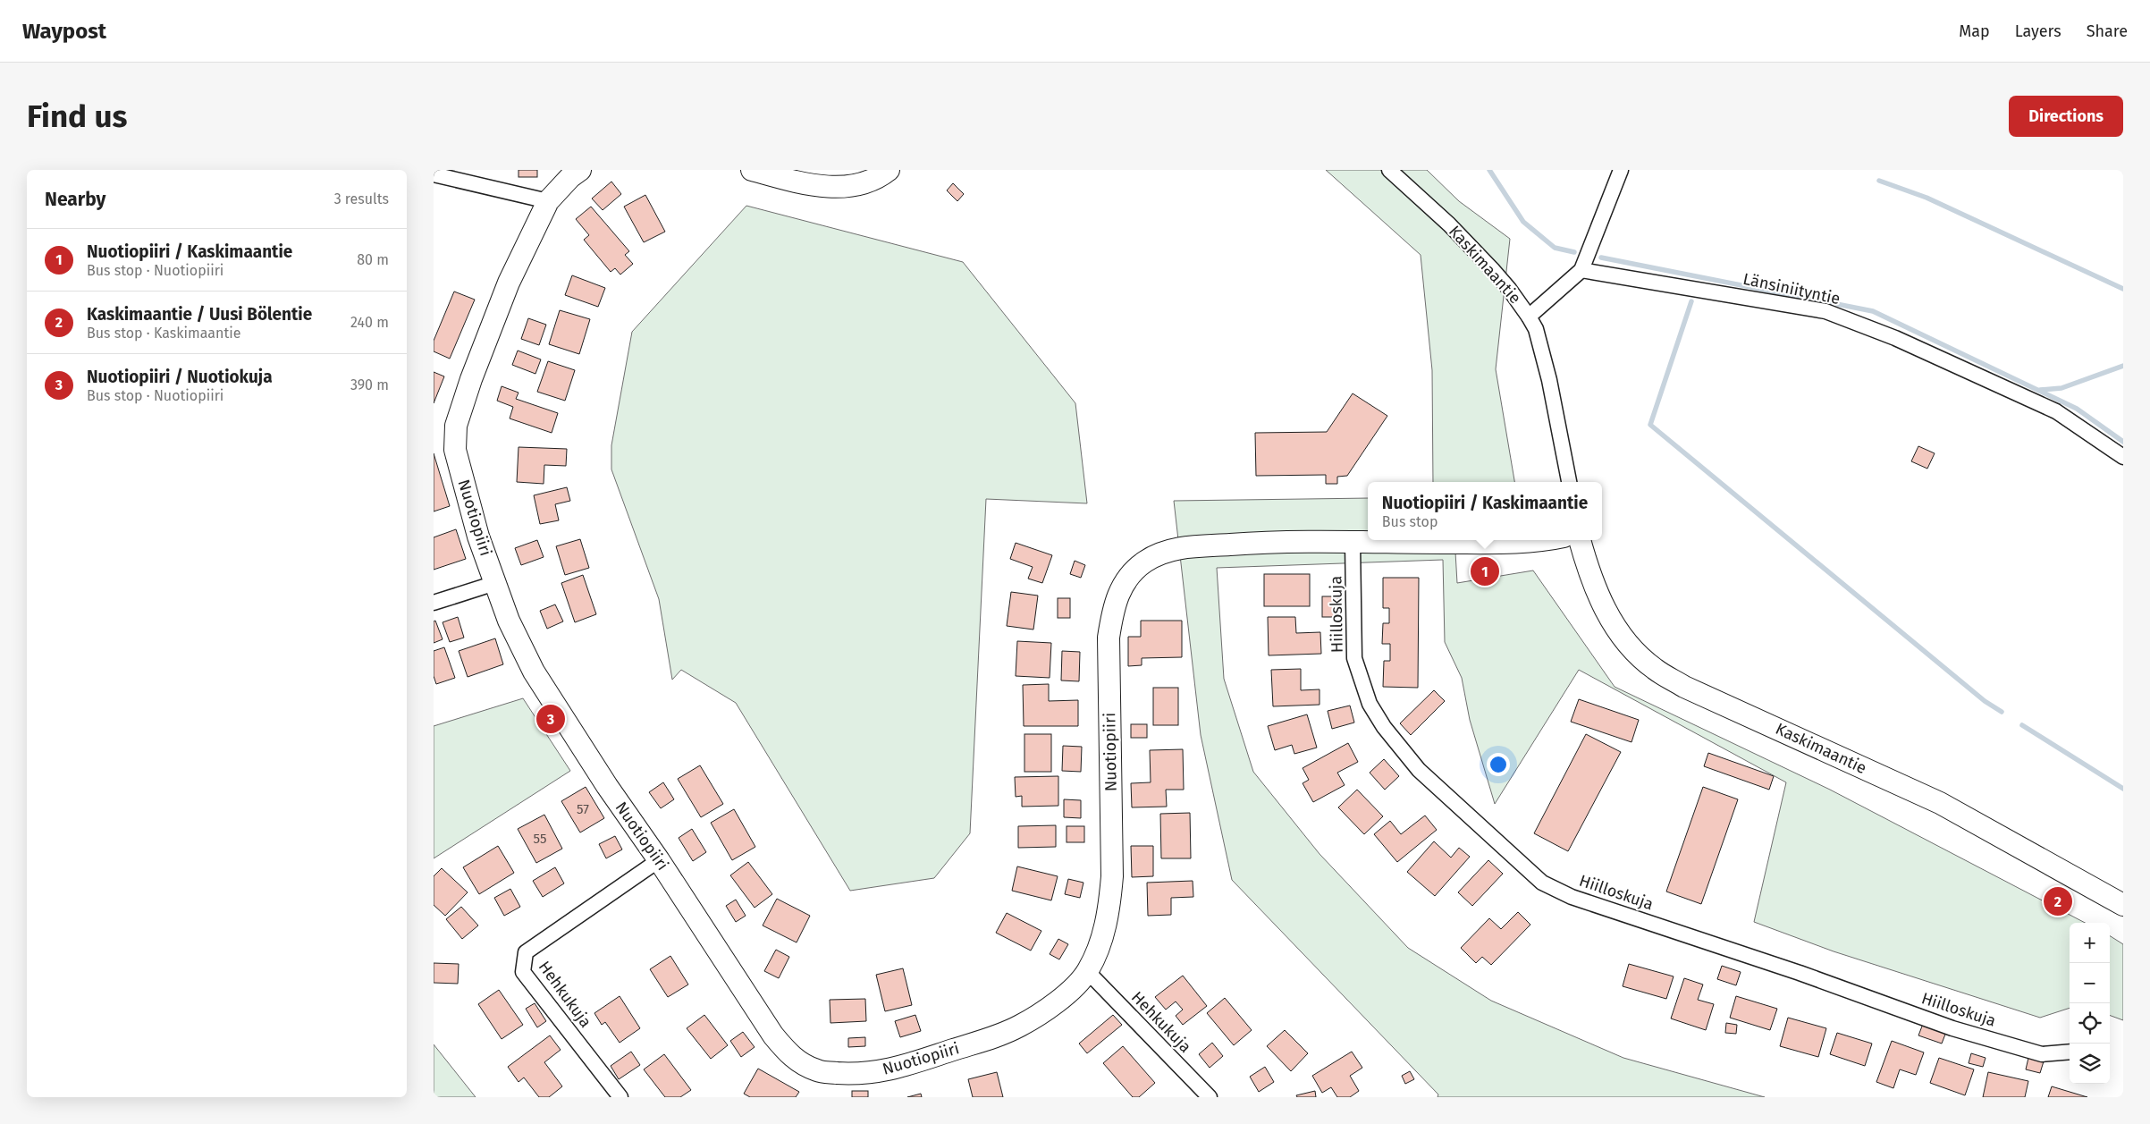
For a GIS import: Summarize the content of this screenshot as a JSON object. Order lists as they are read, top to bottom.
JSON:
{
  "streets": {
    "street": [
      "Kaskimaantie",
      "Länsiniityntie",
      "Nuotiopiiri",
      "Hiilloskuja",
      "Hehkukuja"
    ]
  },
  "crossings": [
    ["Nuotiopiiri", "Hiilloskuja"],
    ["Nuotiopiiri", "Hehkukuja"]
  ],
  "house_numbers": ["57", "55"],
  "page": {
    "header": "Waypost",
    "nav": ["Map", "Layers", "Share"],
    "buttons": "Directions",
    "title": "Find us",
    "heading": ["Nearby", "3 results"],
    "list": [
      {
        "mark": "1",
        "name": "Nuotiopiiri / Kaskimaantie",
        "note": "Bus stop · Nuotiopiiri",
        "value": "80 m"
      },
      {
        "mark": "2",
        "name": "Kaskimaantie / Uusi Bölentie",
        "note": "Bus stop · Kaskimaantie",
        "value": "240 m"
      },
      {
        "mark": "3",
        "name": "Nuotiopiiri / Nuotiokuja",
        "note": "Bus stop · Nuotiopiiri",
        "value": "390 m"
      }
    ],
    "popup": ["Nuotiopiiri / Kaskimaantie", "Bus stop"],
    "pins": ["1", "3", "2"],
    "map_buttons": ["+", "−"]
  }
}
